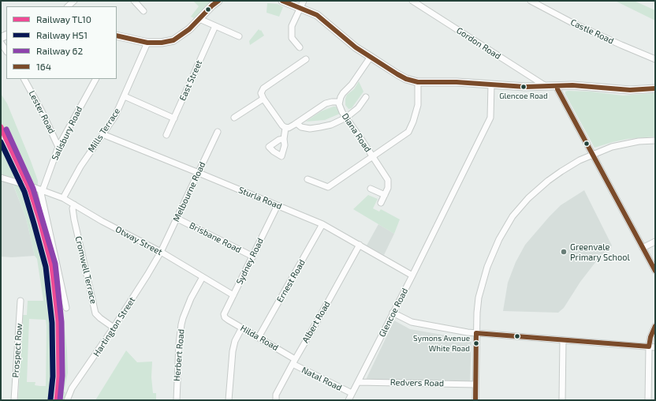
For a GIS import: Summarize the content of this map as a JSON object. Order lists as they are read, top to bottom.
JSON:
{
  "streets": {
    "street": [
      "Castle Road",
      "Gordon Road",
      "East Street",
      "Lester Road",
      "Mills Terrace",
      "Diana Road",
      "Salisbury Road",
      "Melbourne Road",
      "Sturla Road",
      "Brisbane Road",
      "Otway Street",
      "Sydney Road",
      "Cromwell Terrace",
      "Ernest Road",
      "Glencoe Road",
      "Albert Road",
      "Hartington Street",
      "Hilda Road",
      "Prospect Row",
      "Herbert Road",
      "Natal Road",
      "Redvers Road"
    ]
  },
  "crossings": [
    ["Lester Road", "Salisbury Road"],
    ["Mills Terrace", "Sturla Road"],
    ["Mills Terrace", "Otway Street"],
    ["Salisbury Road", "Otway Street"],
    ["Melbourne Road", "Sturla Road"],
    ["Melbourne Road", "Brisbane Road"],
    ["Melbourne Road", "Otway Street"],
    ["Melbourne Road", "Hartington Street"],
    ["Sturla Road", "Sydney Road"],
    ["Sturla Road", "Ernest Road"],
    ["Sturla Road", "Glencoe Road"],
    ["Sturla Road", "Albert Road"],
    ["Brisbane Road", "Sydney Road"],
    ["Otway Street", "Sydney Road"],
    ["Otway Street", "Cromwell Terrace"],
    ["Otway Street", "Hartington Street"],
    ["Otway Street", "Herbert Road"],
    ["Sydney Road", "Hilda Road"],
    ["Cromwell Terrace", "Hartington Street"],
    ["Ernest Road", "Hilda Road"],
    ["Glencoe Road", "Natal Road"],
    ["Glencoe Road", "Redvers Road"],
    ["Albert Road", "Hilda Road"],
    ["Albert Road", "Natal Road"],
    ["Hilda Road", "Natal Road"]
  ],
  "places": ["Glencoe Road", "Greenvale Primary School", "Symons Avenue White Road"],
  "lines": [
    "transit line 164",
    "rail line TL10",
    "rail line 62",
    "rail line HS1"
  ],
  "legend": [
    "Railway TL10",
    "Railway HS1",
    "Railway 62",
    "164"
  ]
}
